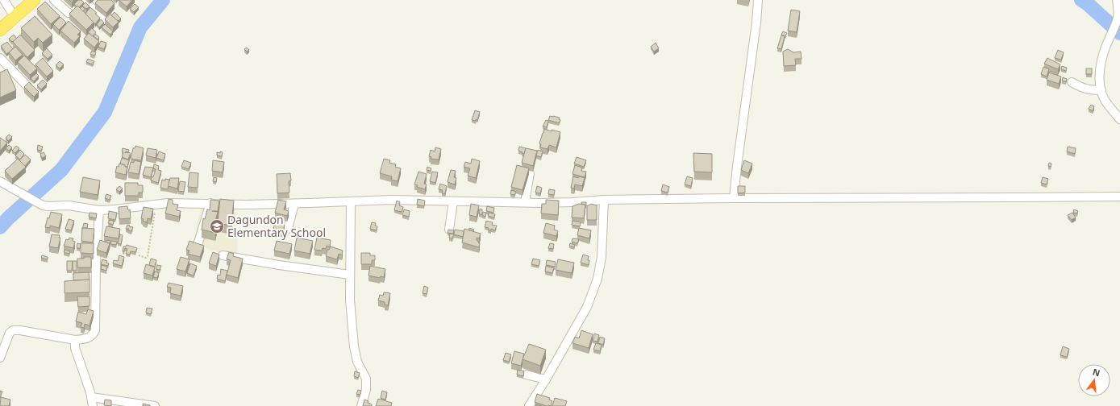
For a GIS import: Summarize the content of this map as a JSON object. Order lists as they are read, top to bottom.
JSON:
{
  "places": {
    "school or university": ["Dagundon Elementary School"]
  },
  "north": "top"
}
